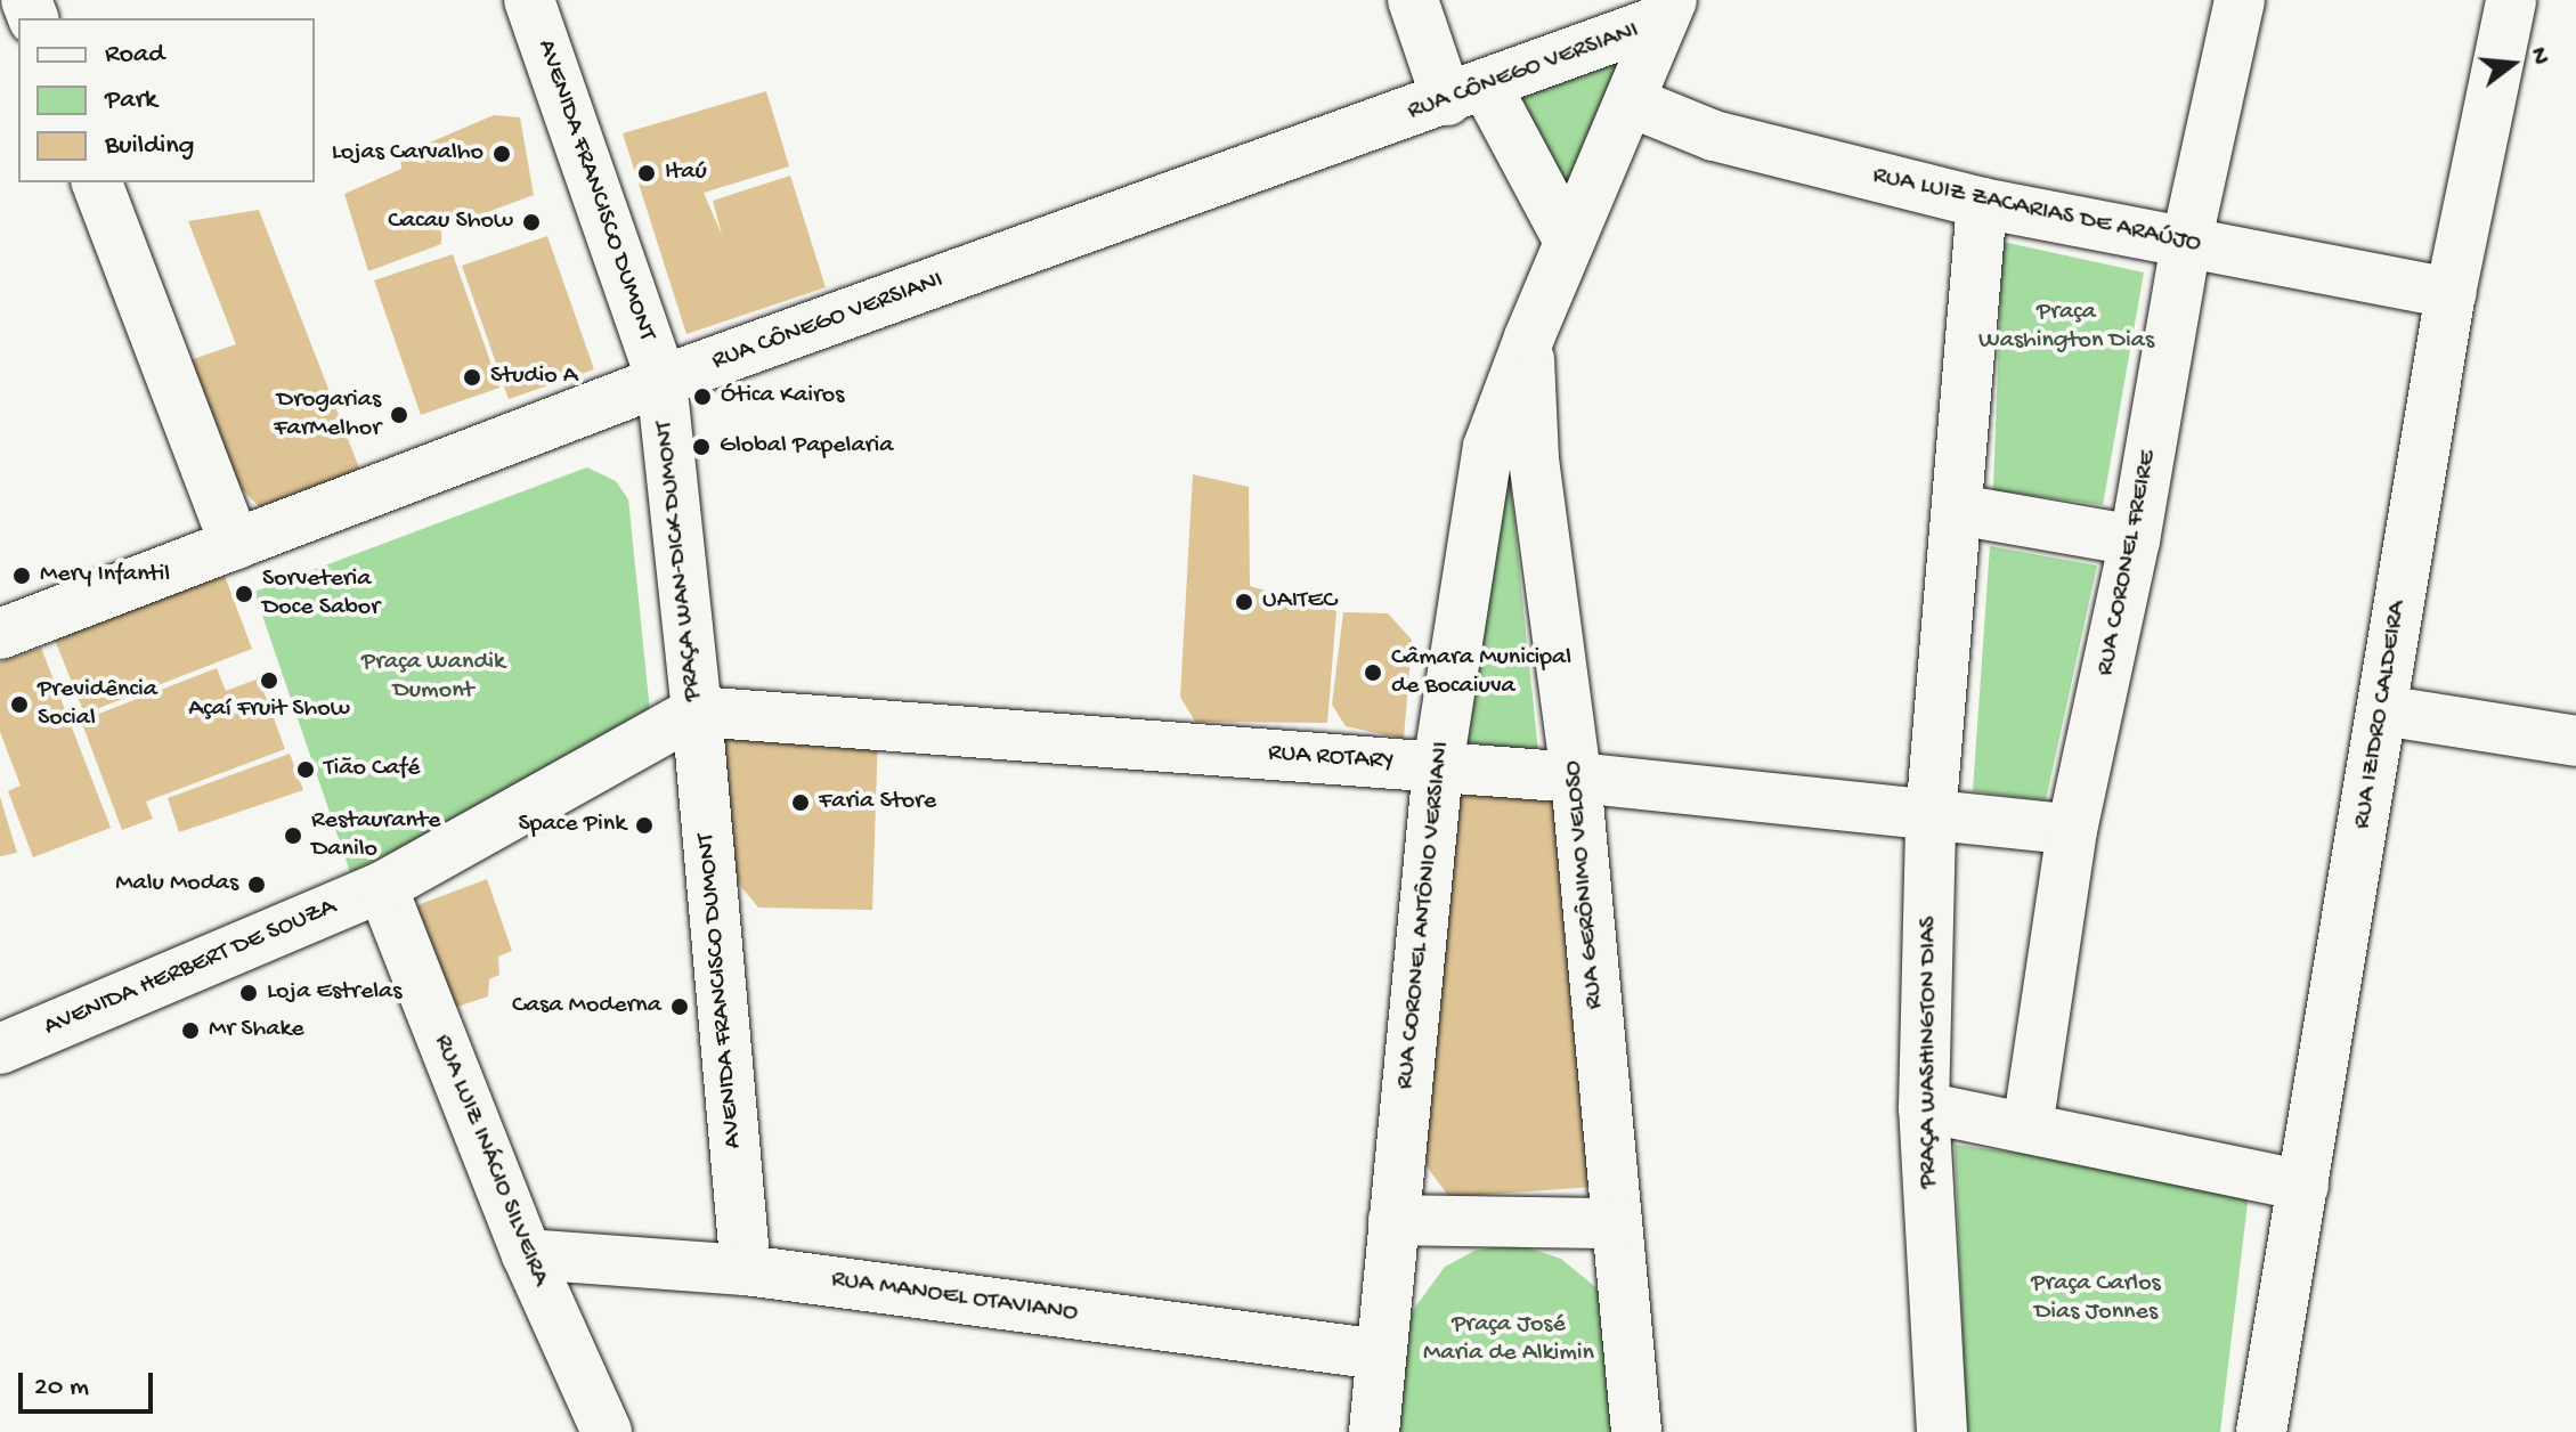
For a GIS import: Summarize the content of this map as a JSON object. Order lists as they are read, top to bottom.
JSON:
{
  "streets": {
    "street": [
      "RUA CÔNEGO VERSIANI",
      "AVENIDA FRANCISCO DUMONT",
      "RUA LUIZ ZACARIAS DE ARAÚJO",
      "PRAÇA WAN-DICK DUMONT",
      "RUA CORONEL FREIRE",
      "RUA IZIDRO CALDEIRA",
      "RUA ROTARY",
      "RUA GERÔNIMO VELOSO",
      "RUA CORONEL ANTÔNIO VERSIANI",
      "AVENIDA HERBERT DE SOUZA",
      "PRAÇA WASHINGTON DIAS",
      "RUA LUIZ INÁCIO SILVEIRA",
      "RUA MANOEL OTAVIANO"
    ]
  },
  "crossings": [
    ["RUA CÔNEGO VERSIANI", "AVENIDA FRANCISCO DUMONT"],
    ["RUA CÔNEGO VERSIANI", "PRAÇA WAN-DICK DUMONT"],
    ["AVENIDA FRANCISCO DUMONT", "PRAÇA WAN-DICK DUMONT"],
    ["AVENIDA FRANCISCO DUMONT", "RUA ROTARY"],
    ["AVENIDA FRANCISCO DUMONT", "RUA MANOEL OTAVIANO"],
    ["RUA LUIZ ZACARIAS DE ARAÚJO", "RUA CORONEL FREIRE"],
    ["RUA LUIZ ZACARIAS DE ARAÚJO", "RUA IZIDRO CALDEIRA"],
    ["RUA LUIZ ZACARIAS DE ARAÚJO", "PRAÇA WASHINGTON DIAS"],
    ["PRAÇA WAN-DICK DUMONT", "RUA ROTARY"],
    ["PRAÇA WAN-DICK DUMONT", "AVENIDA HERBERT DE SOUZA"],
    ["PRAÇA WAN-DICK DUMONT", "RUA LUIZ INÁCIO SILVEIRA"],
    ["RUA CORONEL FREIRE", "RUA ROTARY"],
    ["RUA ROTARY", "RUA GERÔNIMO VELOSO"],
    ["RUA ROTARY", "RUA CORONEL ANTÔNIO VERSIANI"],
    ["RUA ROTARY", "PRAÇA WASHINGTON DIAS"],
    ["RUA GERÔNIMO VELOSO", "RUA CORONEL ANTÔNIO VERSIANI"],
    ["RUA CORONEL ANTÔNIO VERSIANI", "RUA MANOEL OTAVIANO"],
    ["AVENIDA HERBERT DE SOUZA", "RUA LUIZ INÁCIO SILVEIRA"],
    ["RUA LUIZ INÁCIO SILVEIRA", "RUA MANOEL OTAVIANO"]
  ],
  "parks": [
    "Praça Washington Dias",
    "Praça Wandik Dumont",
    "Praça Carlos Dias Jonnes",
    "Praça José Maria de Alkimin"
  ],
  "places": [
    "Lojas Carvalho",
    "Itaú",
    "Cacau Show",
    "Studio A",
    "Ótica Kairos",
    "Drogarias FarMelhor",
    "Global Papelaria",
    "Mery Infantil",
    "Sorveteria Doce Sabor",
    "UAITEC",
    "Câmara Municipal de Bocaiuva",
    "Açaí Fruit Show",
    "Previdência Social",
    "Tião Café",
    "Faria Store",
    "Space Pink",
    "Restaurante Danilo",
    "Malu Modas",
    "Loja Estrelas",
    "Casa Moderna",
    "Mr Shake"
  ],
  "legend": ["Road", "Park", "Building"],
  "scale_bar": "20 m",
  "north": "right"
}
